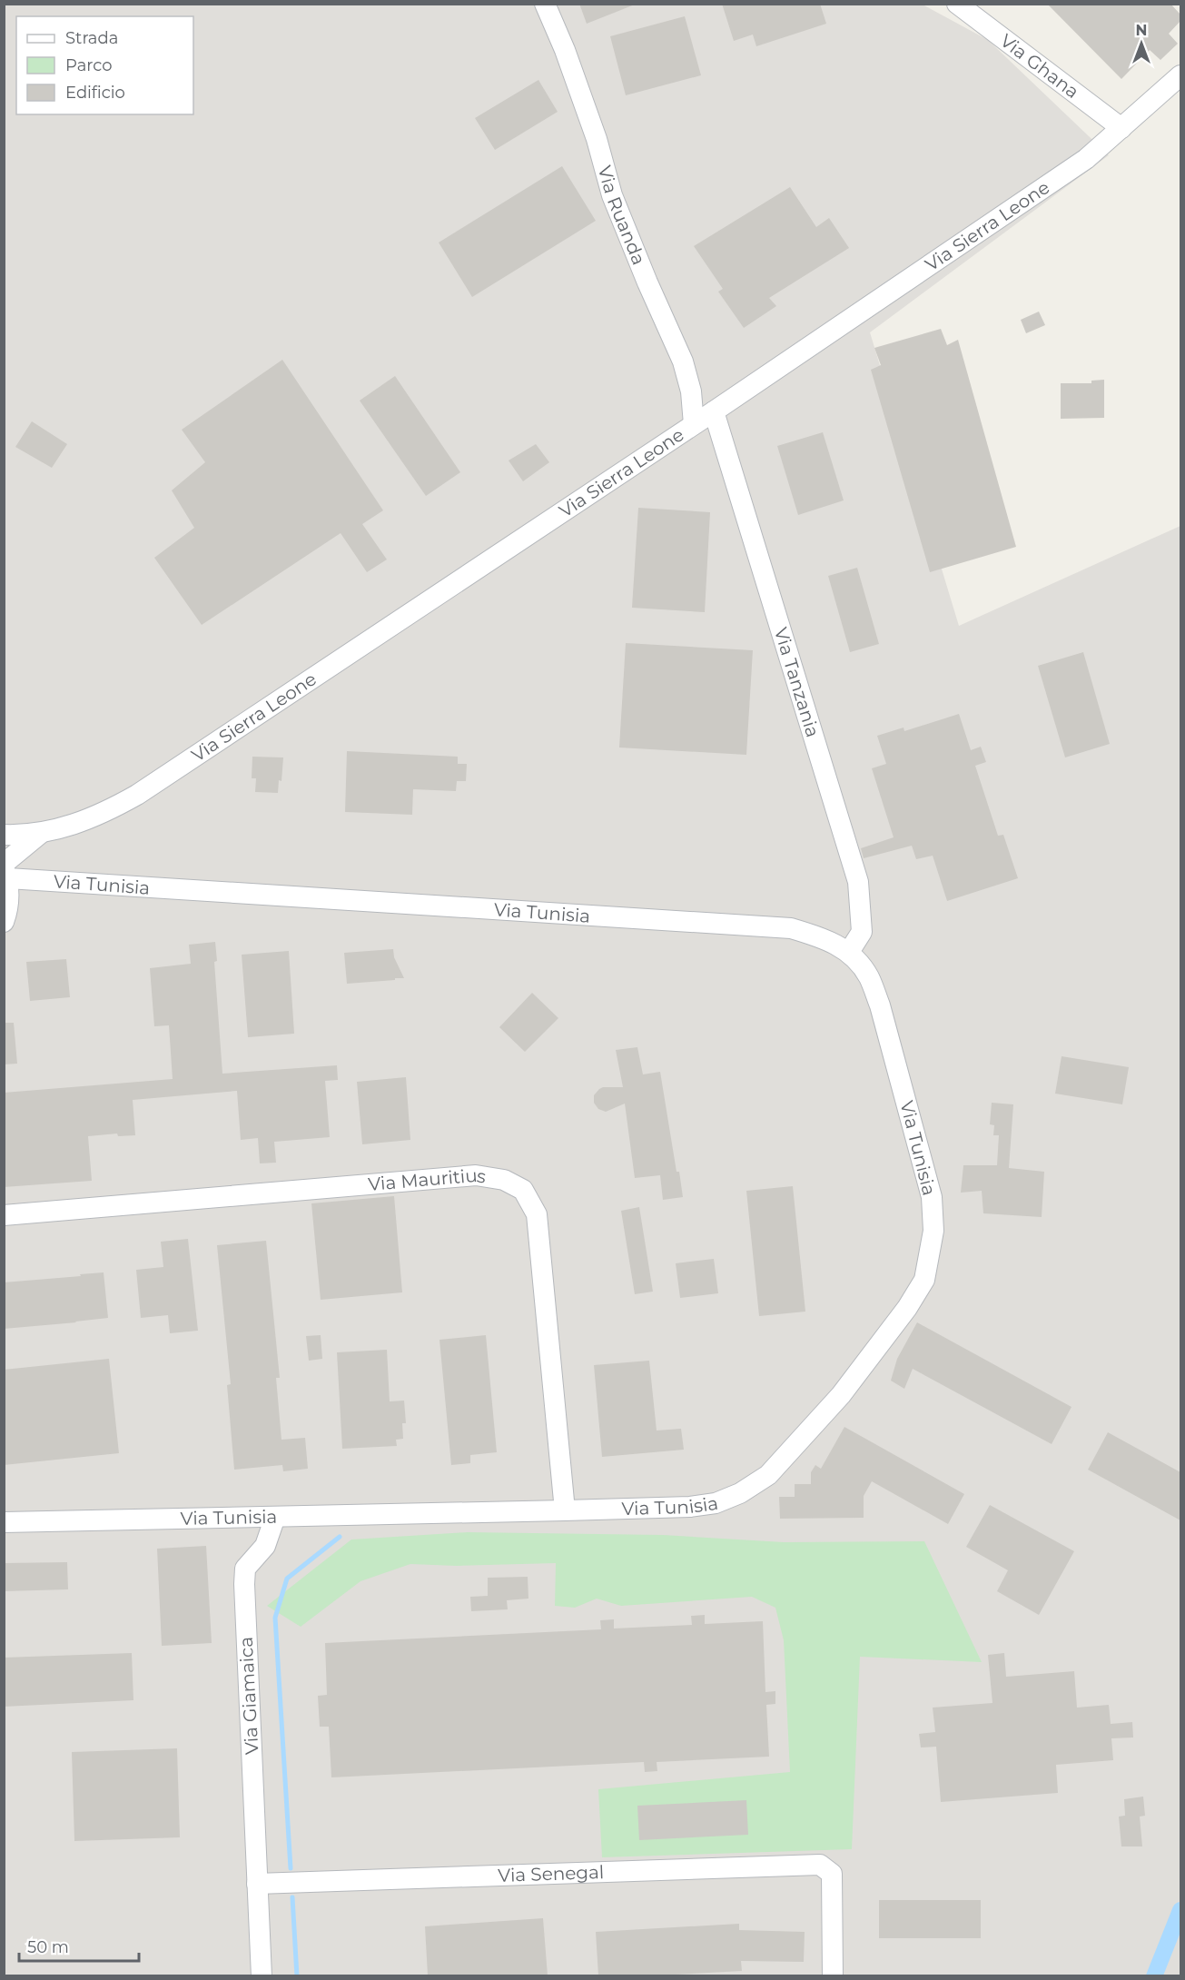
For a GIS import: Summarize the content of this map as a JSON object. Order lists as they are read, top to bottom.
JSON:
{
  "streets": {
    "street": [
      "Via Ghana",
      "Via Ruanda",
      "Via Sierra Leone",
      "Via Tanzania",
      "Via Tunisia",
      "Via Mauritius",
      "Via Giamaica",
      "Via Senegal"
    ]
  },
  "crossings": [
    ["Via Ghana", "Via Sierra Leone"],
    ["Via Ruanda", "Via Sierra Leone"],
    ["Via Sierra Leone", "Via Tanzania"],
    ["Via Sierra Leone", "Via Tunisia"],
    ["Via Tanzania", "Via Tunisia"],
    ["Via Tunisia", "Via Mauritius"],
    ["Via Tunisia", "Via Giamaica"],
    ["Via Giamaica", "Via Senegal"]
  ],
  "legend": ["Strada", "Parco", "Edificio"],
  "scale_bar": "50 m",
  "north": "top"
}
